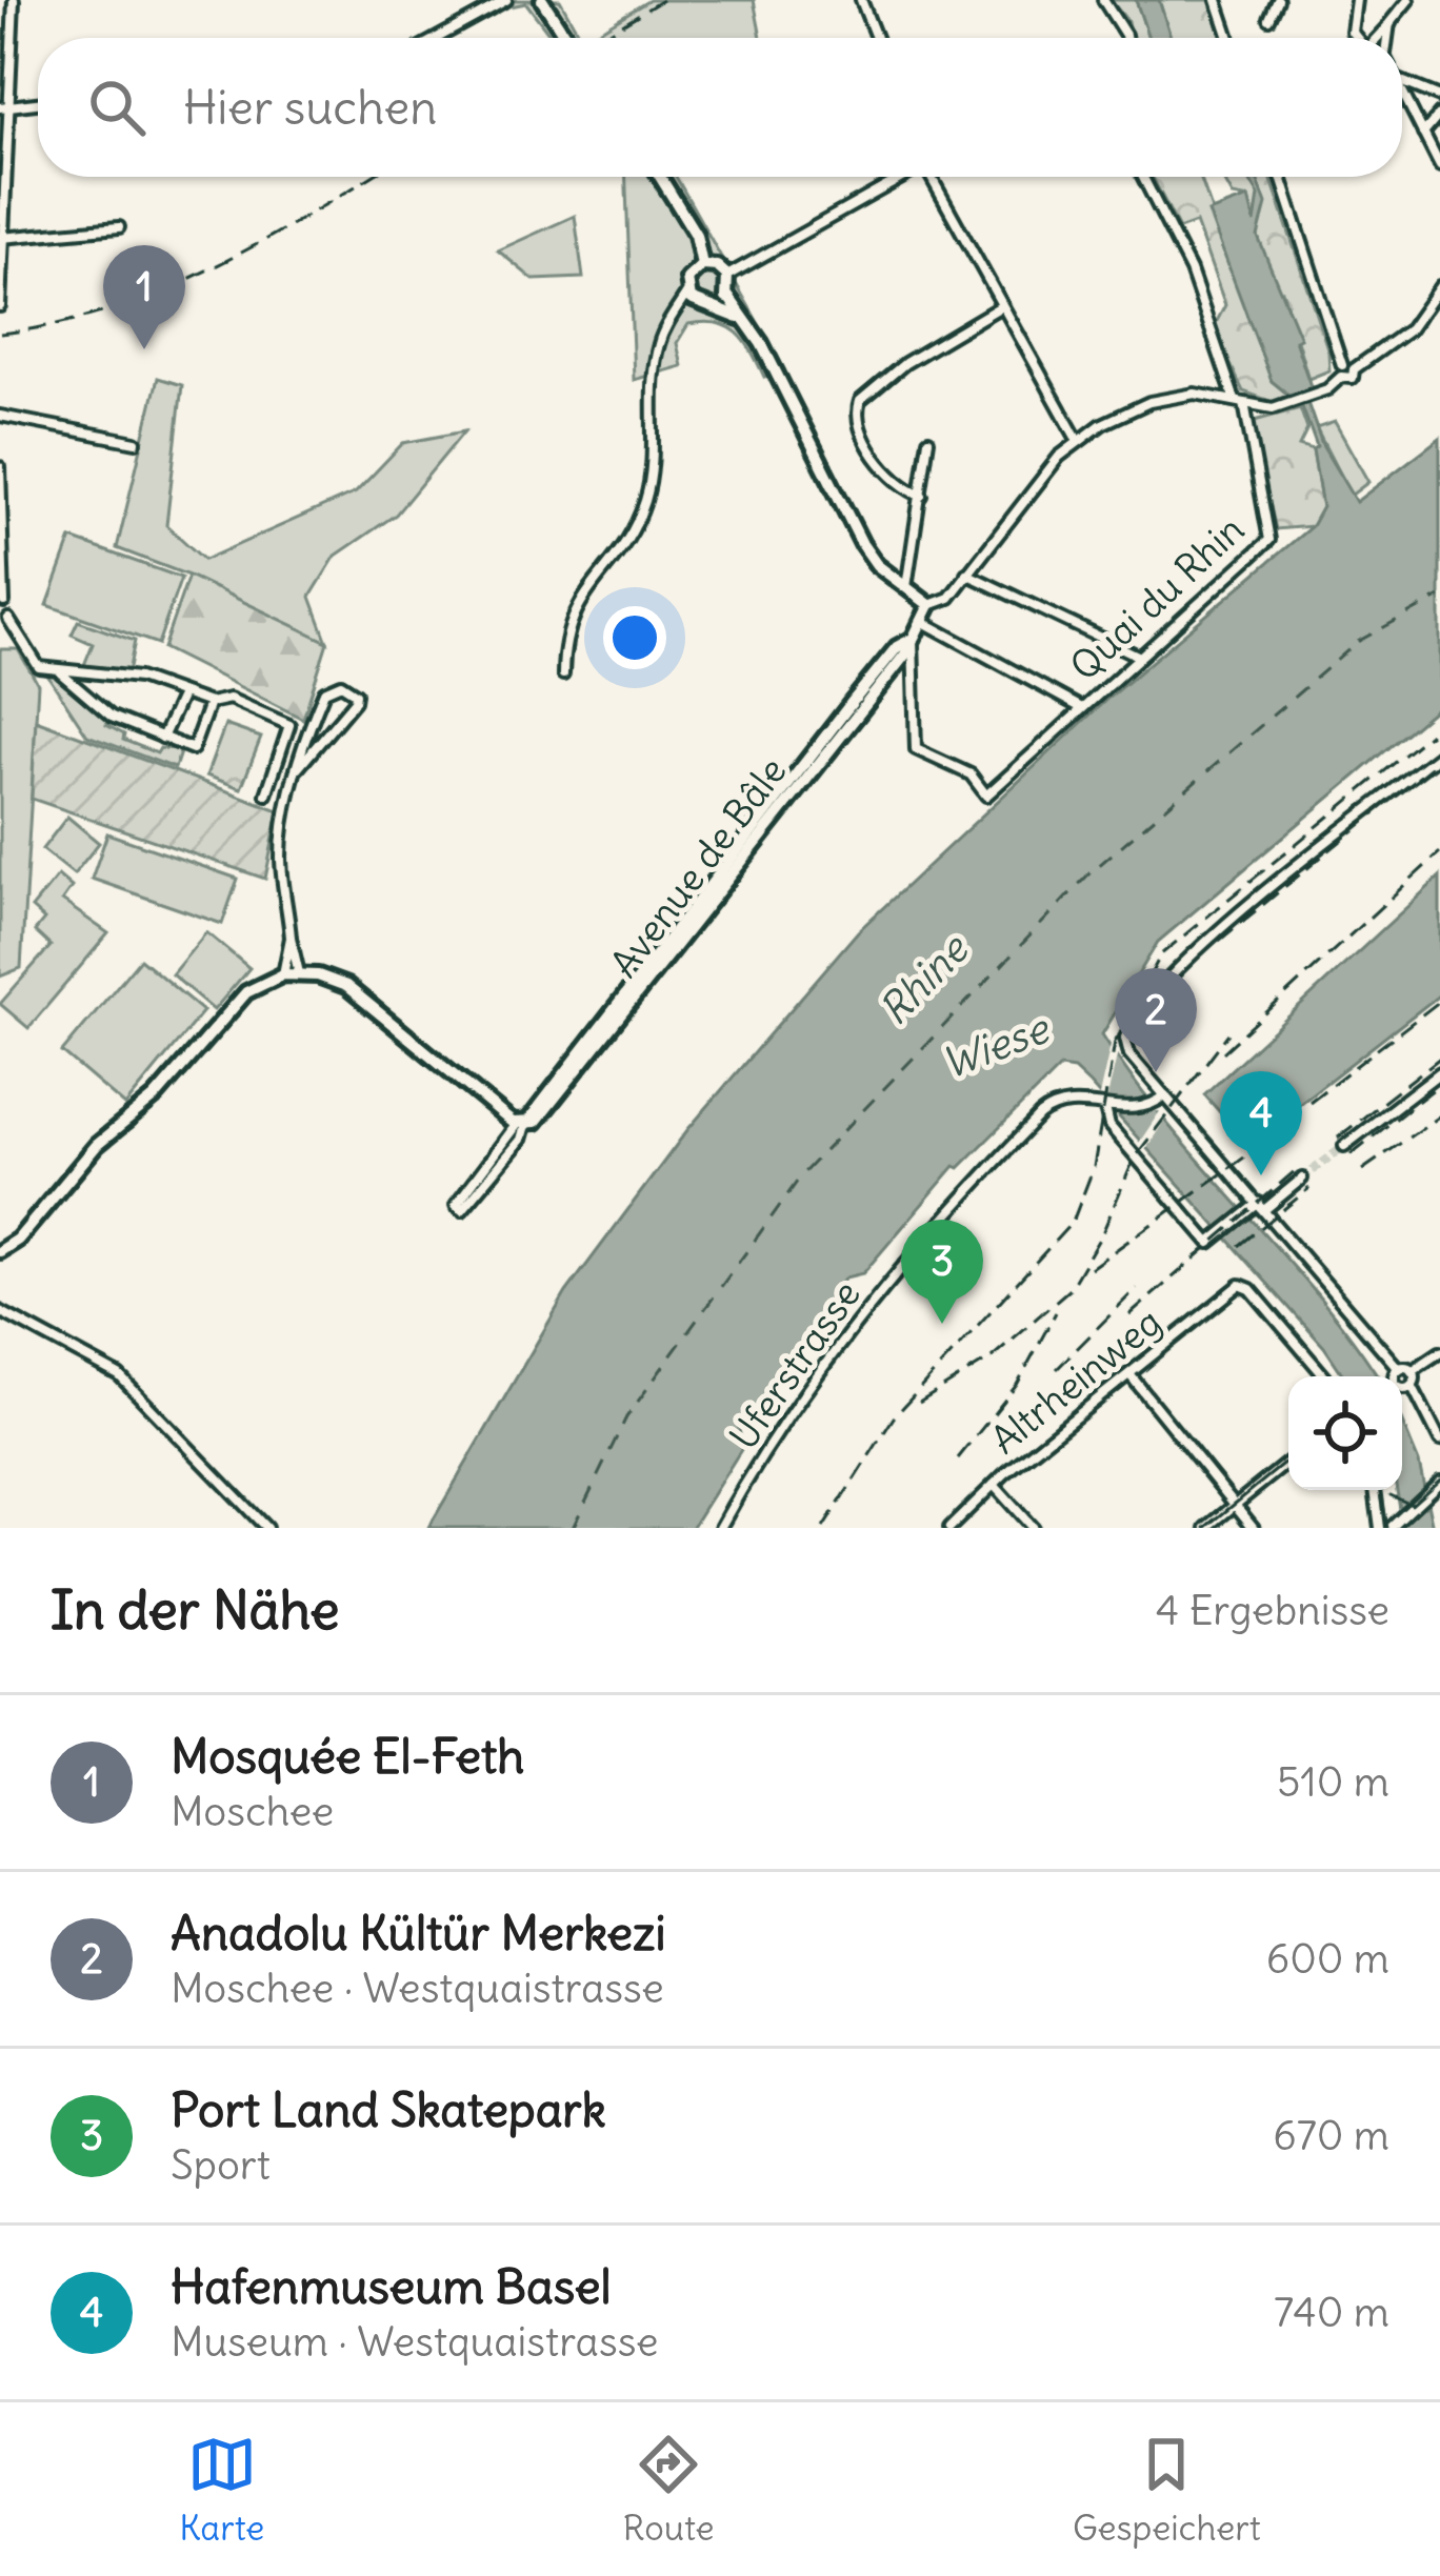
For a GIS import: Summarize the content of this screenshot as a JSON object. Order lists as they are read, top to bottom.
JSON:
{
  "streets": {
    "main road": ["Avenue de Bâle"],
    "street": ["Quai du Rhin", "Uferstrasse", "Altrheinweg"]
  },
  "crossings": [
    ["Quai du Rhin", "Avenue de Bâle"]
  ],
  "water": ["Rhine", "Wiese"],
  "page": {
    "search": "Hier suchen",
    "pins": [
      "1",
      "2",
      "4",
      "3"
    ],
    "heading": ["In der Nähe", "4 Ergebnisse"],
    "list": [
      {
        "mark": "1",
        "name": "Mosquée El-Feth",
        "note": "Moschee",
        "value": "510 m"
      },
      {
        "mark": "2",
        "name": "Anadolu Kültür Merkezi",
        "note": "Moschee · Westquaistrasse",
        "value": "600 m"
      },
      {
        "mark": "3",
        "name": "Port Land Skatepark",
        "note": "Sport",
        "value": "670 m"
      },
      {
        "mark": "4",
        "name": "Hafenmuseum Basel",
        "note": "Museum · Westquaistrasse",
        "value": "740 m"
      }
    ],
    "nav": ["Karte", "Route", "Gespeichert"]
  }
}
